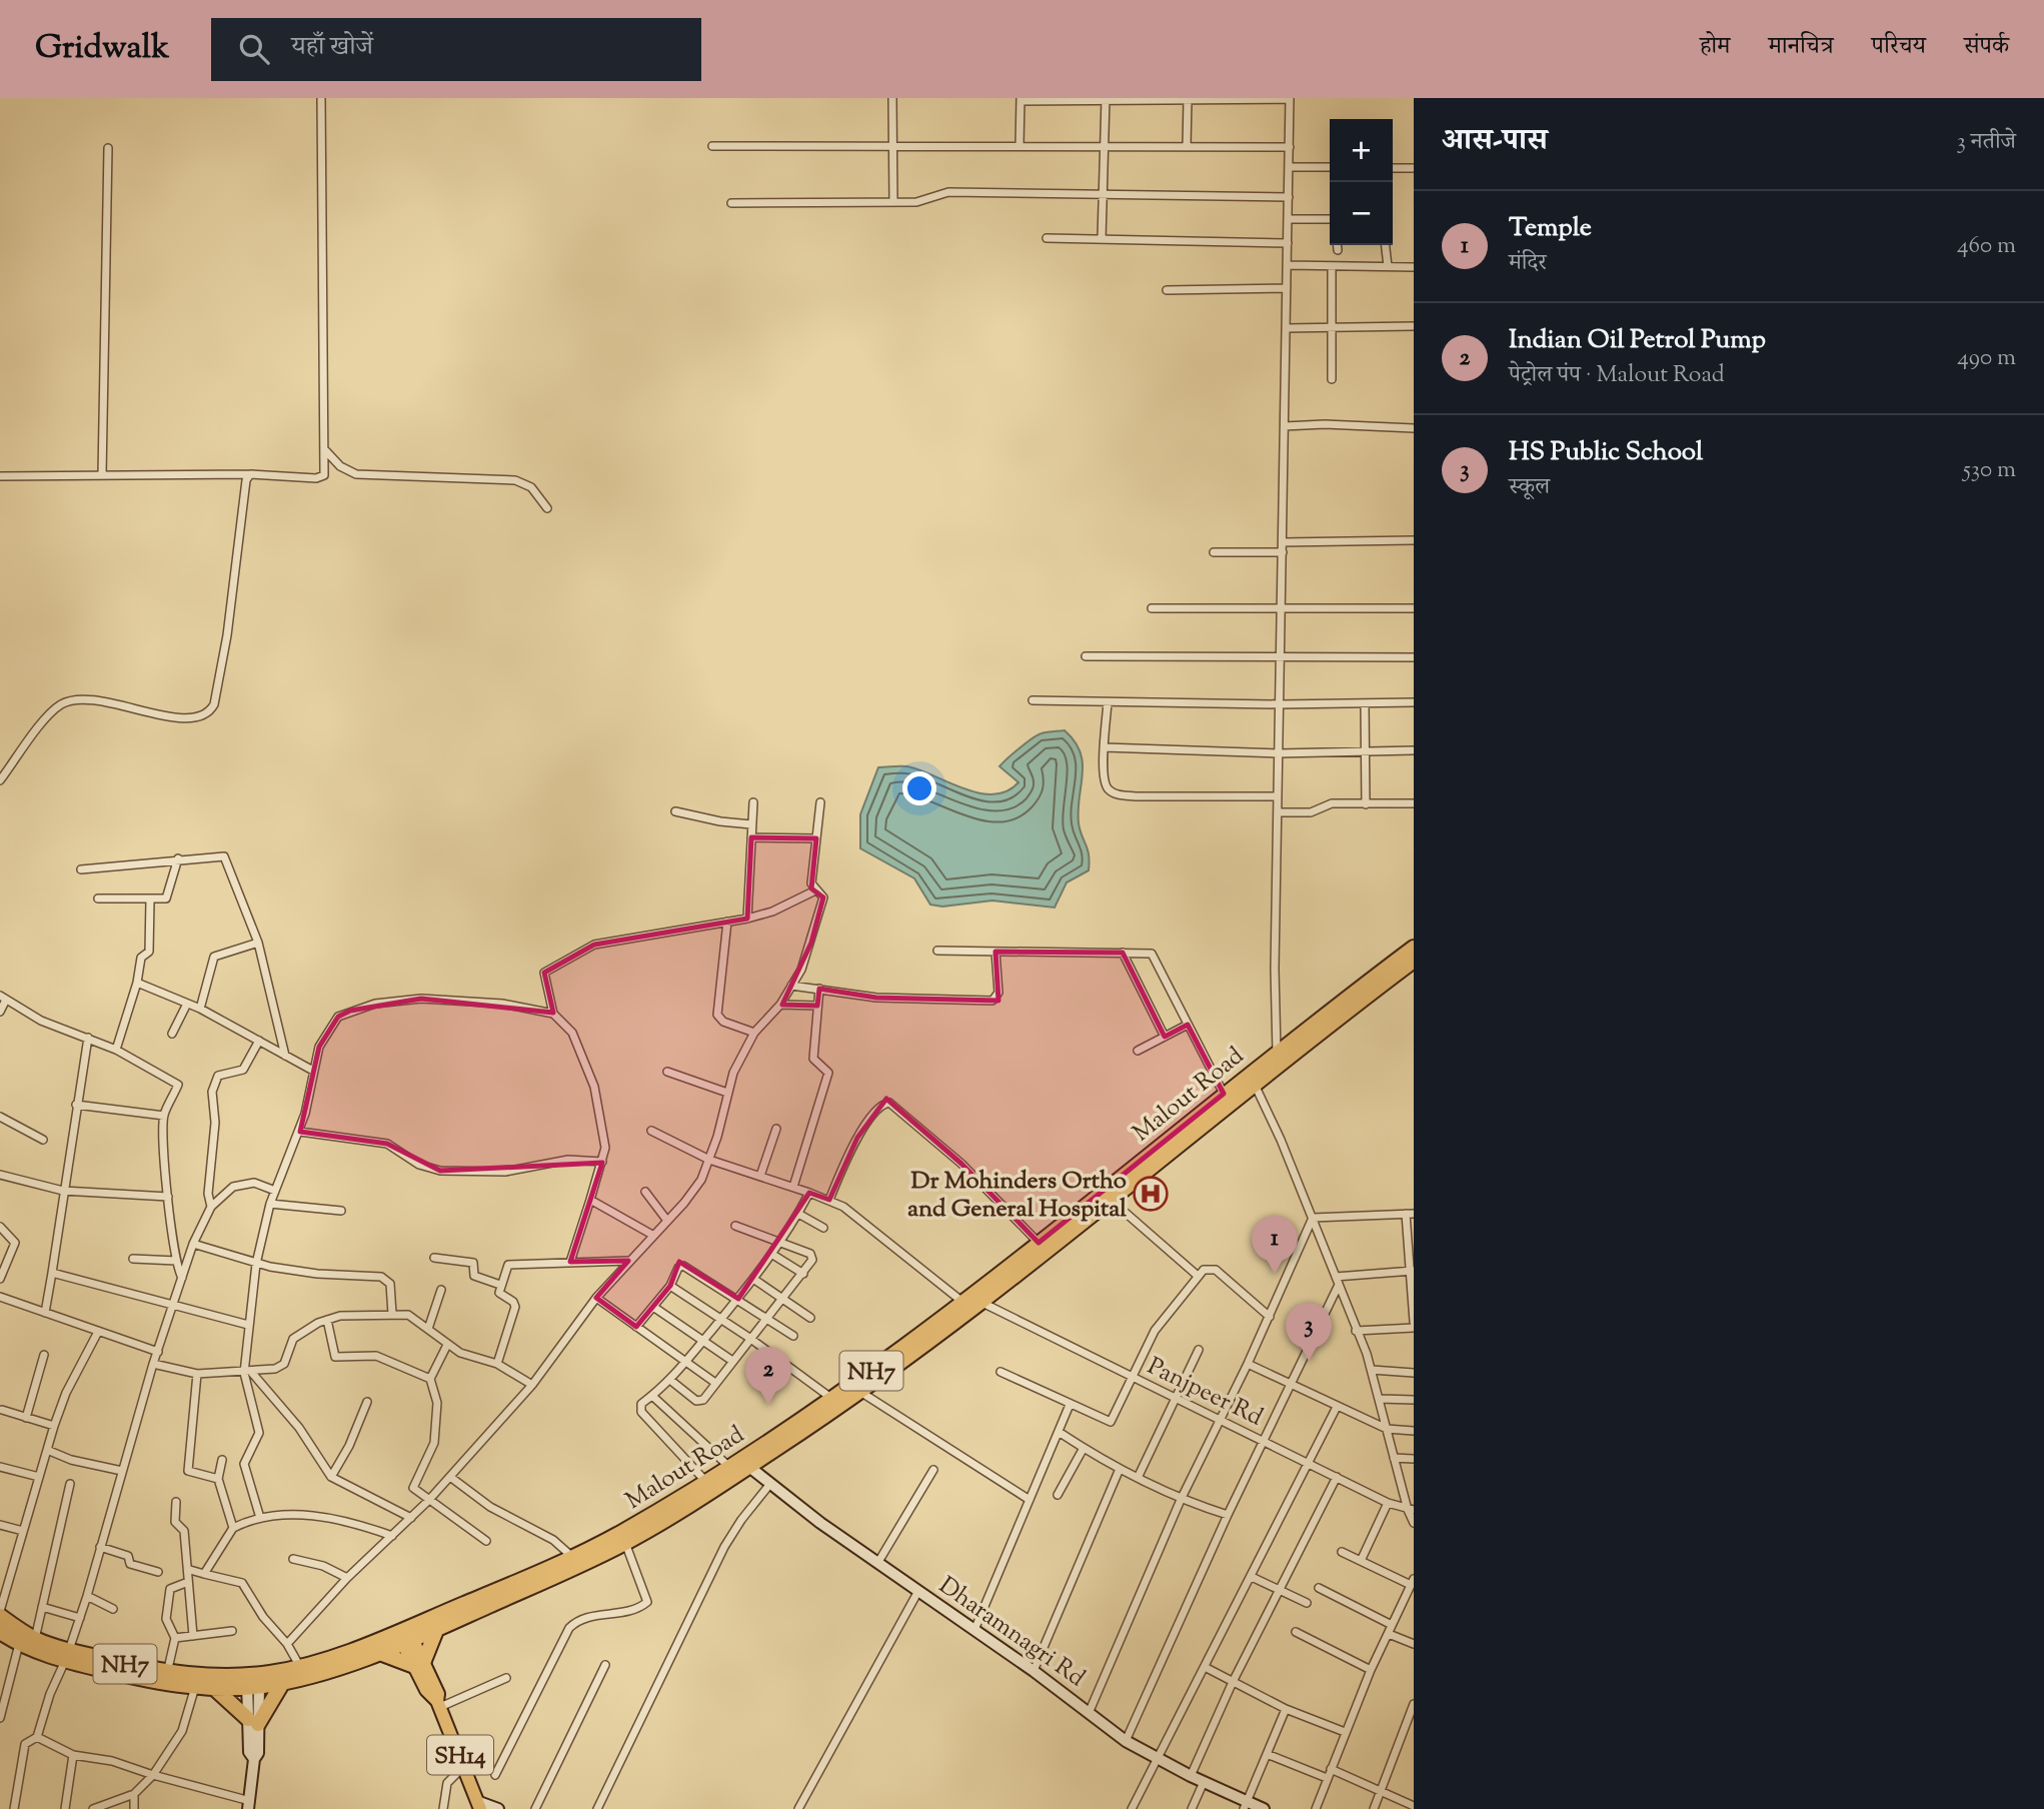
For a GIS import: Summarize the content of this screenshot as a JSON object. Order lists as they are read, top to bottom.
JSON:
{
  "streets": {
    "highway": ["Malout Road", "NH7"],
    "main road": ["SH14"],
    "street": ["Panjpeer Rd", "Dharamnagri Rd"]
  },
  "crossings": [
    ["Malout Road", "NH7"],
    ["Malout Road", "Panjpeer Rd"],
    ["Malout Road", "Dharamnagri Rd"],
    ["Malout Road", "SH14"]
  ],
  "places": {
    "hospital": ["Dr Mohinders Ortho and General Hospital"]
  },
  "page": {
    "header": "Gridwalk",
    "search": "यहाँ खोजें",
    "nav": [
      "होम",
      "मानचित्र",
      "परिचय",
      "संपर्क"
    ],
    "heading": ["आस-पास", "3 नतीजे"],
    "map_buttons": ["+", "−"],
    "list": [
      {
        "mark": "1",
        "name": "Temple",
        "note": "मंदिर",
        "value": "460 m"
      },
      {
        "mark": "2",
        "name": "Indian Oil Petrol Pump",
        "note": "पेट्रोल पंप · Malout Road",
        "value": "490 m"
      },
      {
        "mark": "3",
        "name": "HS Public School",
        "note": "स्कूल",
        "value": "530 m"
      }
    ],
    "pins": ["1", "3", "2"]
  }
}
